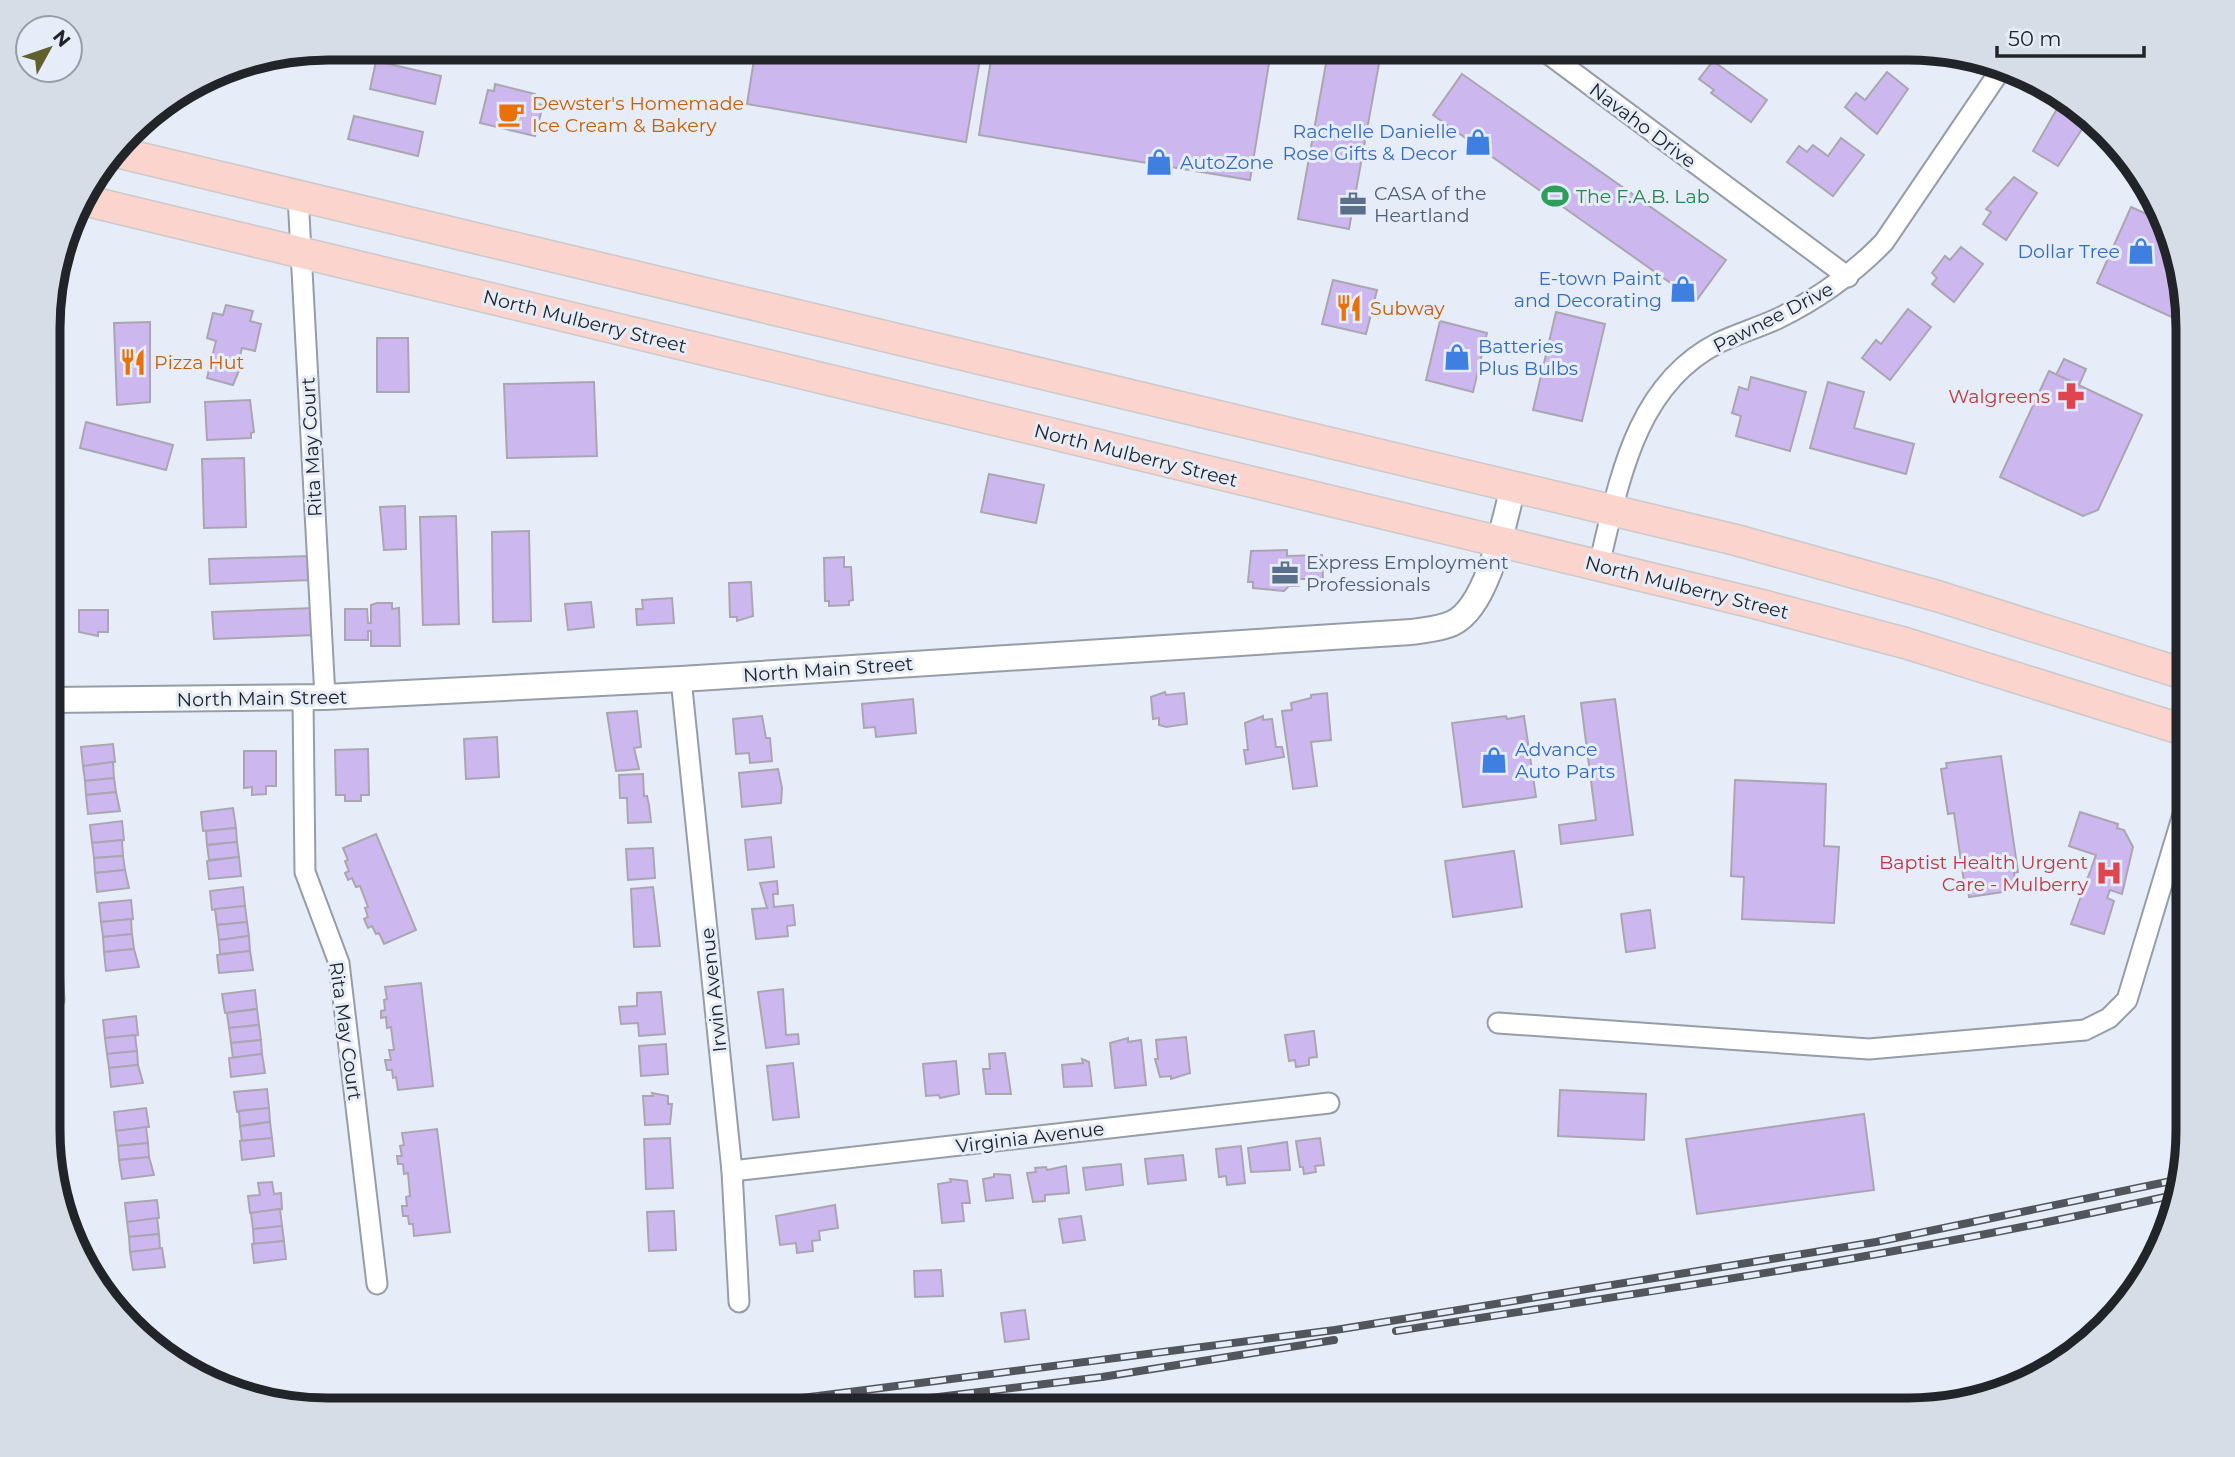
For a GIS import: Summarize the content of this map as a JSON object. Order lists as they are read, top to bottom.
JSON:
{
  "streets": {
    "main road": ["North Mulberry Street"],
    "street": [
      "Navaho Drive",
      "Pawnee Drive",
      "Rita May Court",
      "North Main Street",
      "Irwin Avenue",
      "Virginia Avenue"
    ]
  },
  "crossings": [
    ["Navaho Drive", "Pawnee Drive"],
    ["Pawnee Drive", "North Mulberry Street"],
    ["North Mulberry Street", "Rita May Court"],
    ["North Mulberry Street", "North Main Street"],
    ["Rita May Court", "North Main Street"],
    ["North Main Street", "Irwin Avenue"],
    ["Irwin Avenue", "Virginia Avenue"]
  ],
  "places": {
    "cafe": ["Dewster's Homemade Ice Cream & Bakery"],
    "shop": [
      "Rachelle Danielle Rose Gifts & Decor",
      "AutoZone",
      "Dollar Tree",
      "E-town Paint and Decorating",
      "Batteries Plus Bulbs",
      "Advance Auto Parts"
    ],
    "sports": ["The F.A.B. Lab"],
    "office": ["CASA of the Heartland", "Express Employment Professionals"],
    "restaurant": ["Subway", "Pizza Hut"],
    "pharmacy": ["Walgreens"],
    "hospital": ["Baptist Health Urgent Care - Mulberry"]
  },
  "scale_bar": "50 m",
  "north": "top right"
}
